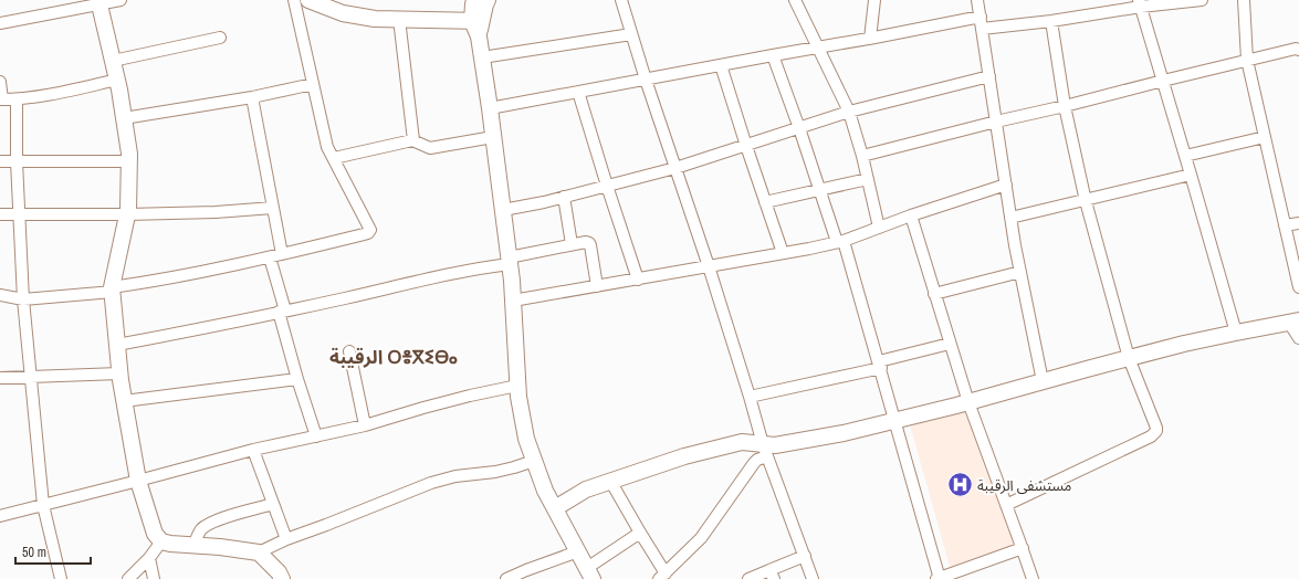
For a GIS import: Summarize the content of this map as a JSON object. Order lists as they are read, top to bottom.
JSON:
{
  "districts": ["الرقيبة ⵔⴻⴳⵉⴱⴰ"],
  "places": {
    "hospital": ["مستشفى الرقيبة"]
  },
  "scale_bar": "50 m"
}
